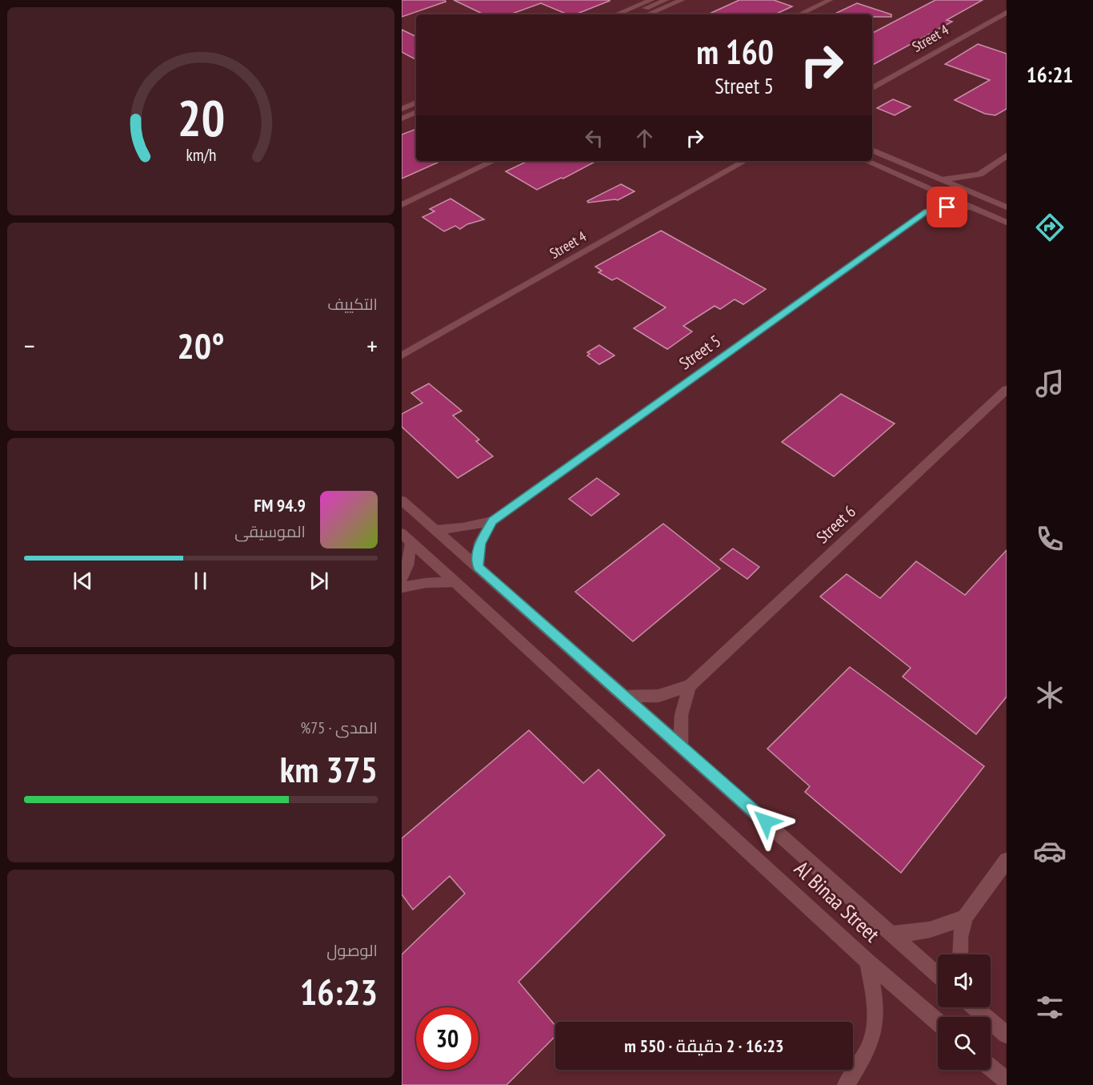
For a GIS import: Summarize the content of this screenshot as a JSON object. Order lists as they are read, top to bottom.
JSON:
{
  "streets": {
    "street": [
      "Street 4",
      "Street 5",
      "Street 6",
      "Al Binaa Street"
    ]
  },
  "crossings": [
    ["Street 5", "Al Binaa Street"],
    ["Street 6", "Al Binaa Street"]
  ],
  "page": {
    "tabs": "16:21",
    "turn": ["160 m", "Street 5"],
    "tile": [
      "التكييف",
      ["المدى · 75%", "375 km"],
      ["الوصول", "16:23"]
    ],
    "heat": ["−", "20°", "+"],
    "song": ["94.9 FM", "الموسيقى"],
    "limit": "30",
    "trip": "16:23 · 2 دقيقة · 550 m",
    "gauge": ["20", "km/h"]
  }
}
